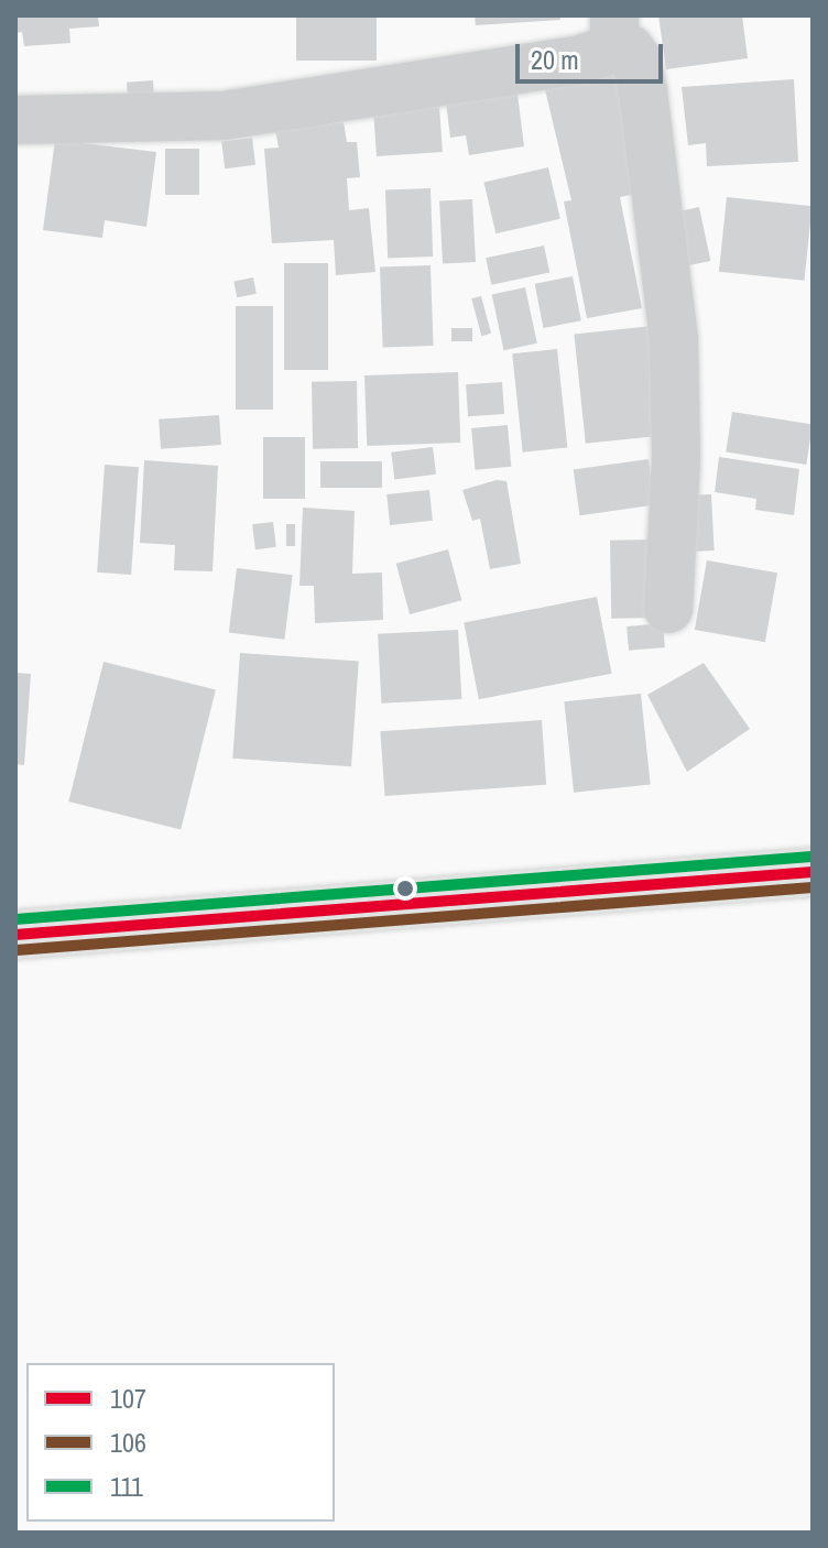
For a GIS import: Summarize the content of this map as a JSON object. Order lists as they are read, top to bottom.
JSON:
{
  "lines": ["transit line 111", "transit line 107", "transit line 106"],
  "legend": ["107", "106", "111"],
  "scale_bar": "20 m"
}
